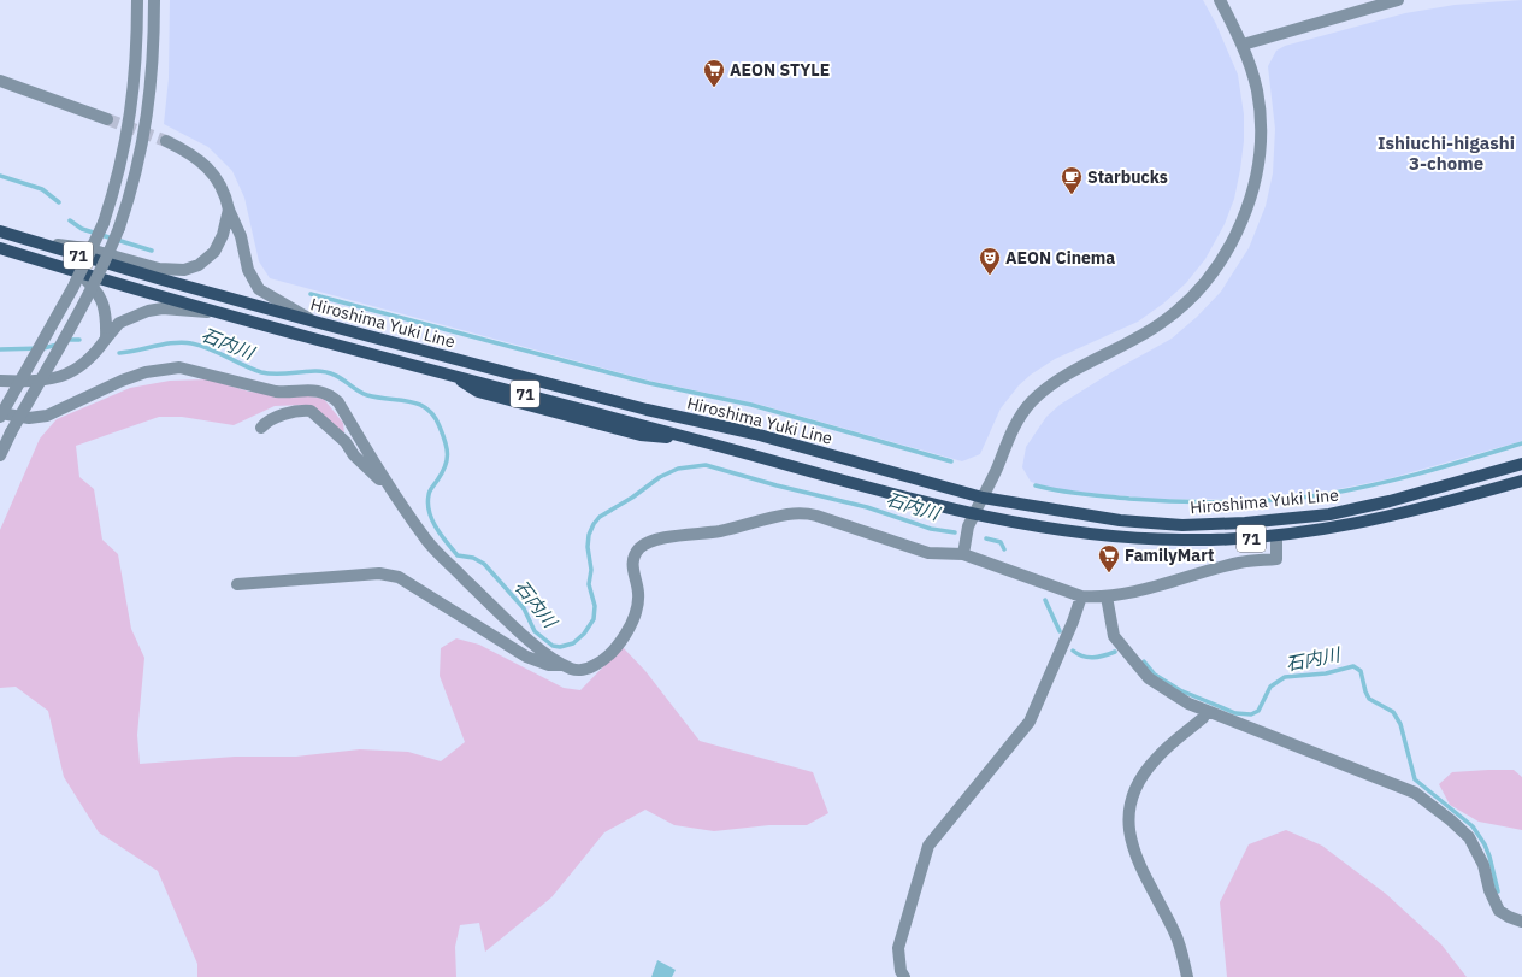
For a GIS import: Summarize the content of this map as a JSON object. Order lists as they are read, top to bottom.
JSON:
{
  "streets": {
    "main road": ["71", "Hiroshima Yuki Line"]
  },
  "districts": ["Ishiuchi-higashi 3-chome"],
  "water": ["石内川"],
  "places": {
    "supermarket": ["AEON STYLE", "FamilyMart"],
    "cafe": ["Starbucks"],
    "theatre": ["AEON Cinema"]
  }
}
